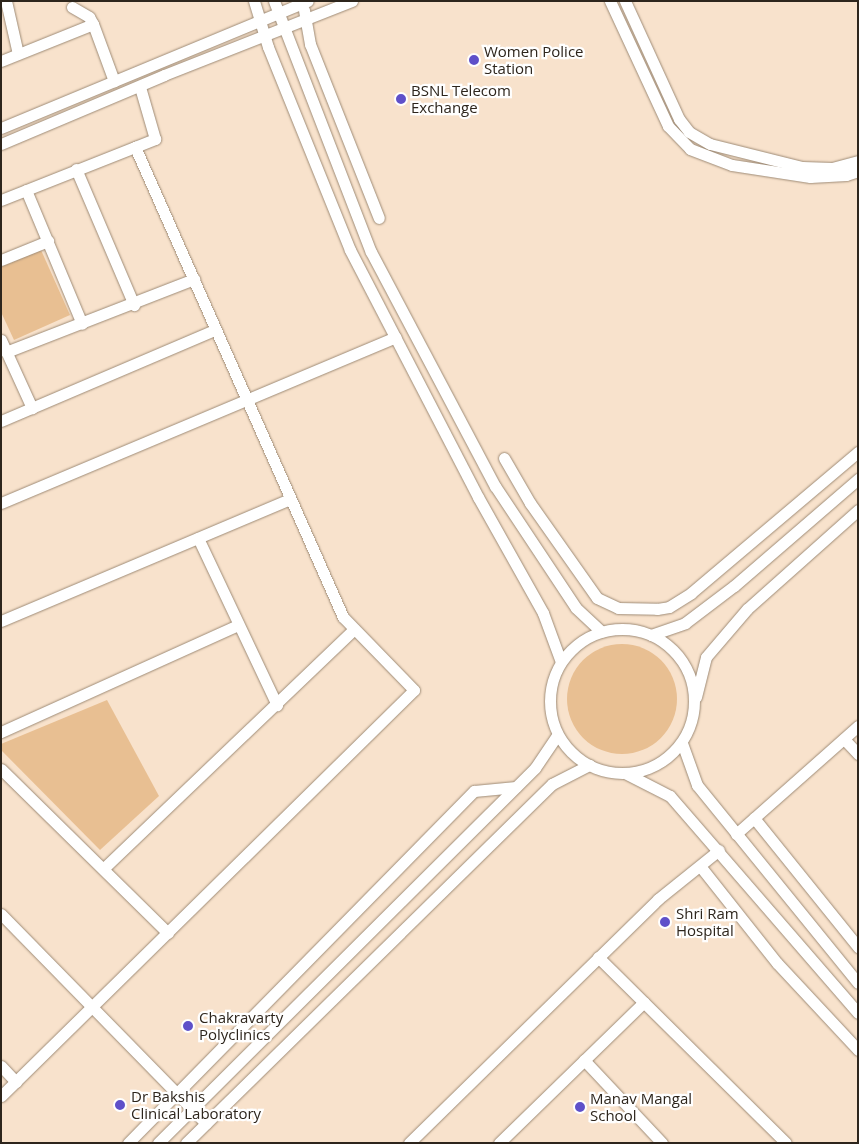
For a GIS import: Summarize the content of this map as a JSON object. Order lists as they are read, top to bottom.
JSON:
{
  "places": [
    "Women Police Station",
    "BSNL Telecom Exchange",
    "Shri Ram Hospital",
    "Chakravarty Polyclinics",
    "Dr Bakshis Clinical Laboratory",
    "Manav Mangal School"
  ]
}
